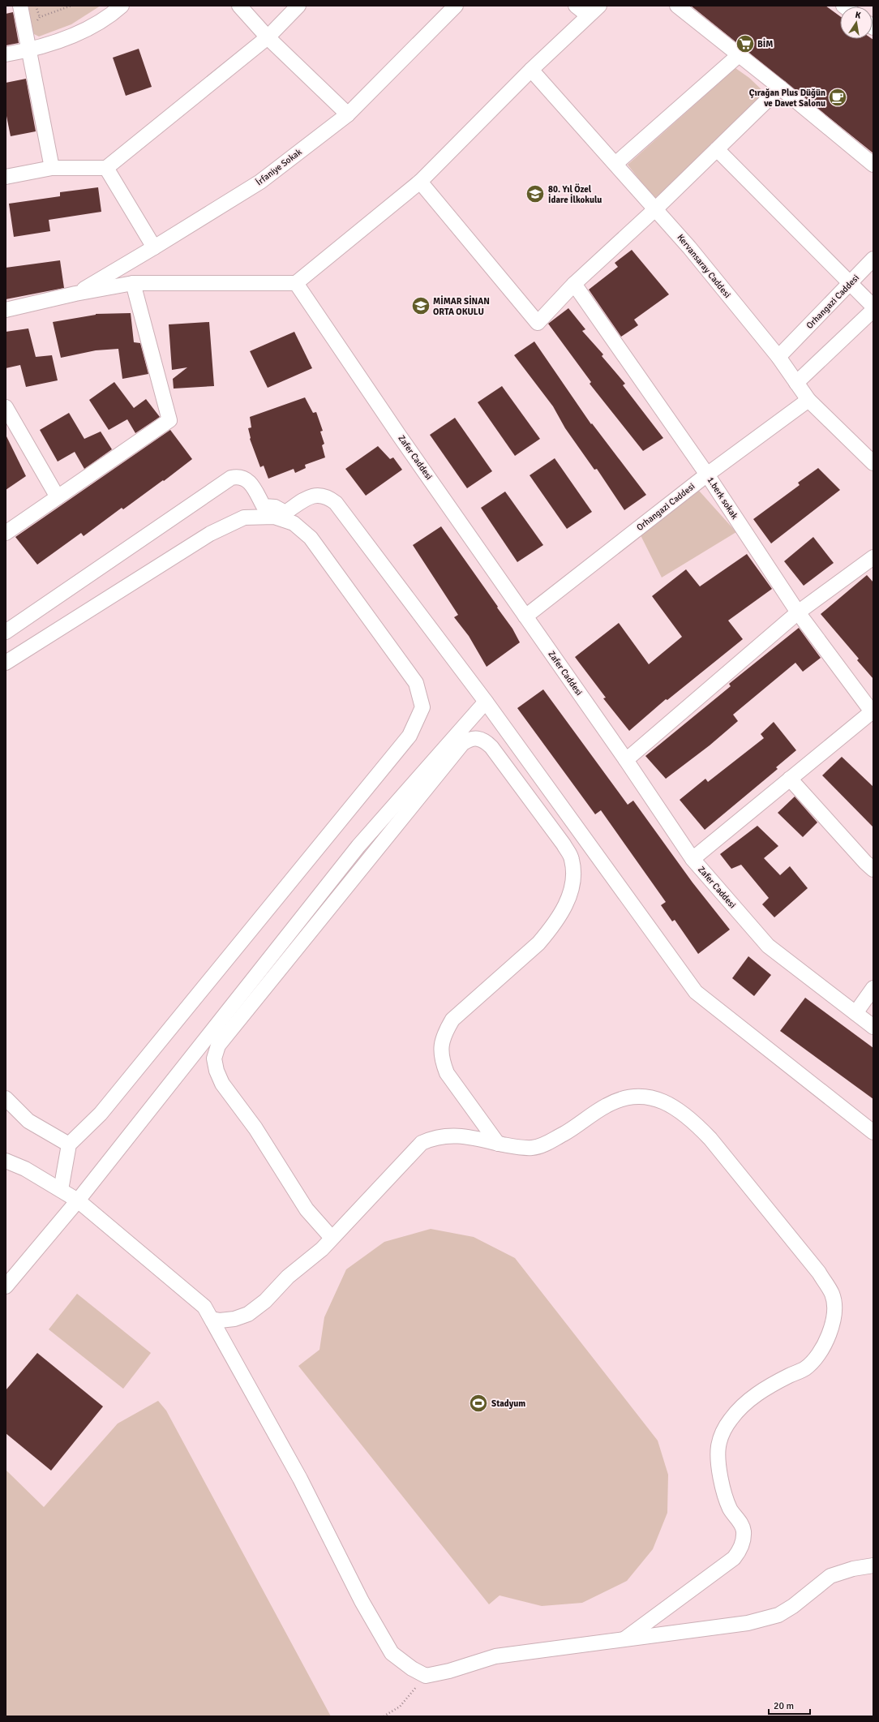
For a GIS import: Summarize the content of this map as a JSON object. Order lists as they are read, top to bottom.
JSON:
{
  "streets": {
    "street": [
      "İrfaniye Sokak",
      "Kervansaray Caddesi",
      "Orhangazi Caddesi",
      "Zafer Caddesi",
      "1.berk sokak"
    ]
  },
  "crossings": [
    ["Kervansaray Caddesi", "Orhangazi Caddesi"],
    ["Orhangazi Caddesi", "Zafer Caddesi"],
    ["Orhangazi Caddesi", "1.berk sokak"]
  ],
  "places": {
    "supermarket": ["BİM"],
    "cafe": ["Çırağan Plus Düğün ve Davet Salonu"],
    "school or university": ["80. Yıl Özel İdare İlkokulu", "MİMAR SİNAN ORTA OKULU"],
    "sports": ["Stadyum"]
  },
  "scale_bar": "20 m",
  "north": "top"
}
